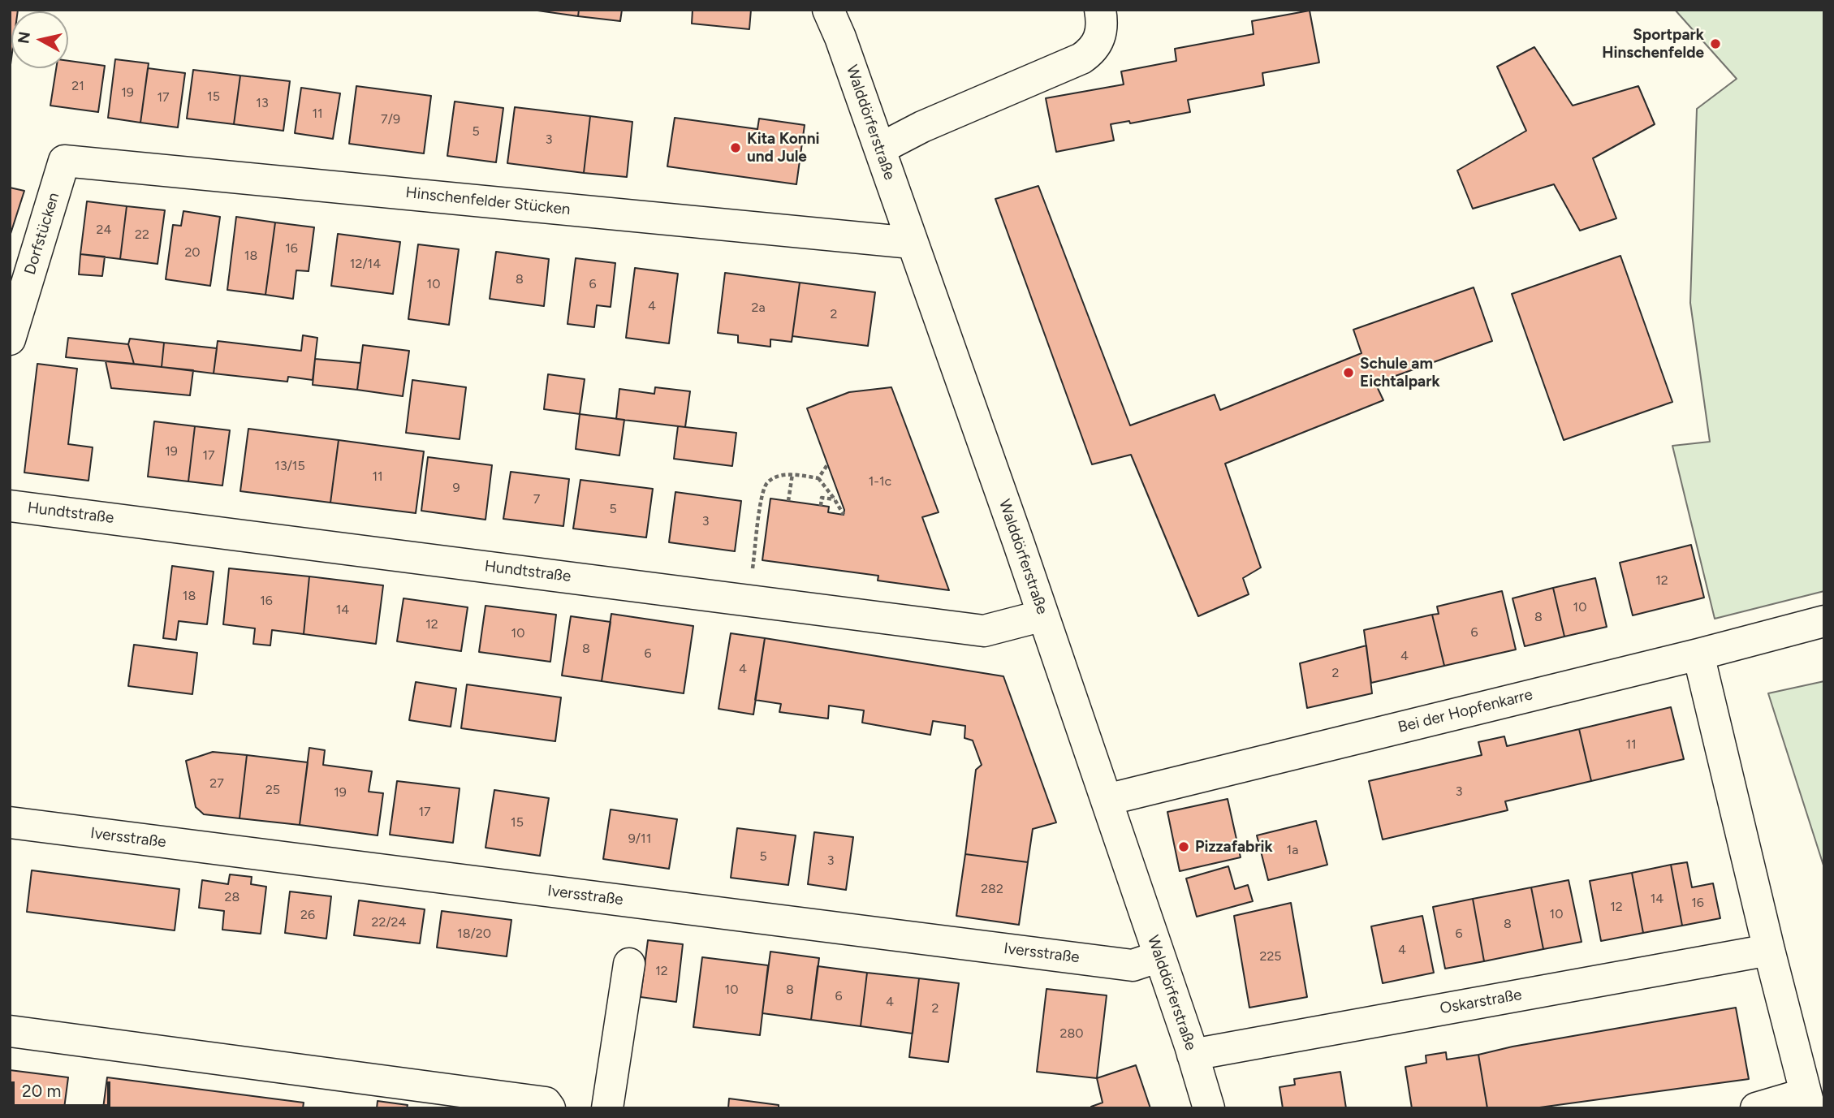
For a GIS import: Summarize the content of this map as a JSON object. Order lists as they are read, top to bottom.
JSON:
{
  "streets": {
    "street": [
      "Walddörferstraße",
      "Hinschenfelder Stücken",
      "Dorfstücken",
      "Hundtstraße",
      "Bei der Hopfenkarre",
      "Iversstraße",
      "Oskarstraße"
    ]
  },
  "crossings": [
    ["Walddörferstraße", "Hinschenfelder Stücken"],
    ["Walddörferstraße", "Hundtstraße"],
    ["Walddörferstraße", "Bei der Hopfenkarre"],
    ["Walddörferstraße", "Iversstraße"],
    ["Walddörferstraße", "Oskarstraße"],
    ["Hinschenfelder Stücken", "Dorfstücken"]
  ],
  "places": [
    "Sportpark Hinschenfelde",
    "Kita Konni und Jule",
    "Schule am Eichtalpark",
    "Pizzafabrik"
  ],
  "house_numbers": [
    "21",
    "19",
    "15",
    "17",
    "13",
    "11",
    "7/9",
    "5",
    "3",
    "24",
    "22",
    "16",
    "20",
    "18",
    "12/14",
    "8",
    "10",
    "6",
    "4",
    "2a",
    "2",
    "19",
    "17",
    "13/15",
    "11",
    "1-1c",
    "9",
    "7",
    "5",
    "3",
    "12",
    "18",
    "16",
    "10",
    "14",
    "8",
    "12",
    "6",
    "10",
    "8",
    "6",
    "4",
    "4",
    "2",
    "11",
    "27",
    "25",
    "3",
    "19",
    "17",
    "15",
    "9/11",
    "1a",
    "5",
    "3",
    "282",
    "28",
    "14",
    "16",
    "12",
    "10",
    "26",
    "22/24",
    "8",
    "18/20",
    "6",
    "4",
    "225",
    "12",
    "10",
    "8",
    "6",
    "4",
    "2",
    "280"
  ],
  "scale_bar": "20 m",
  "north": "left"
}
